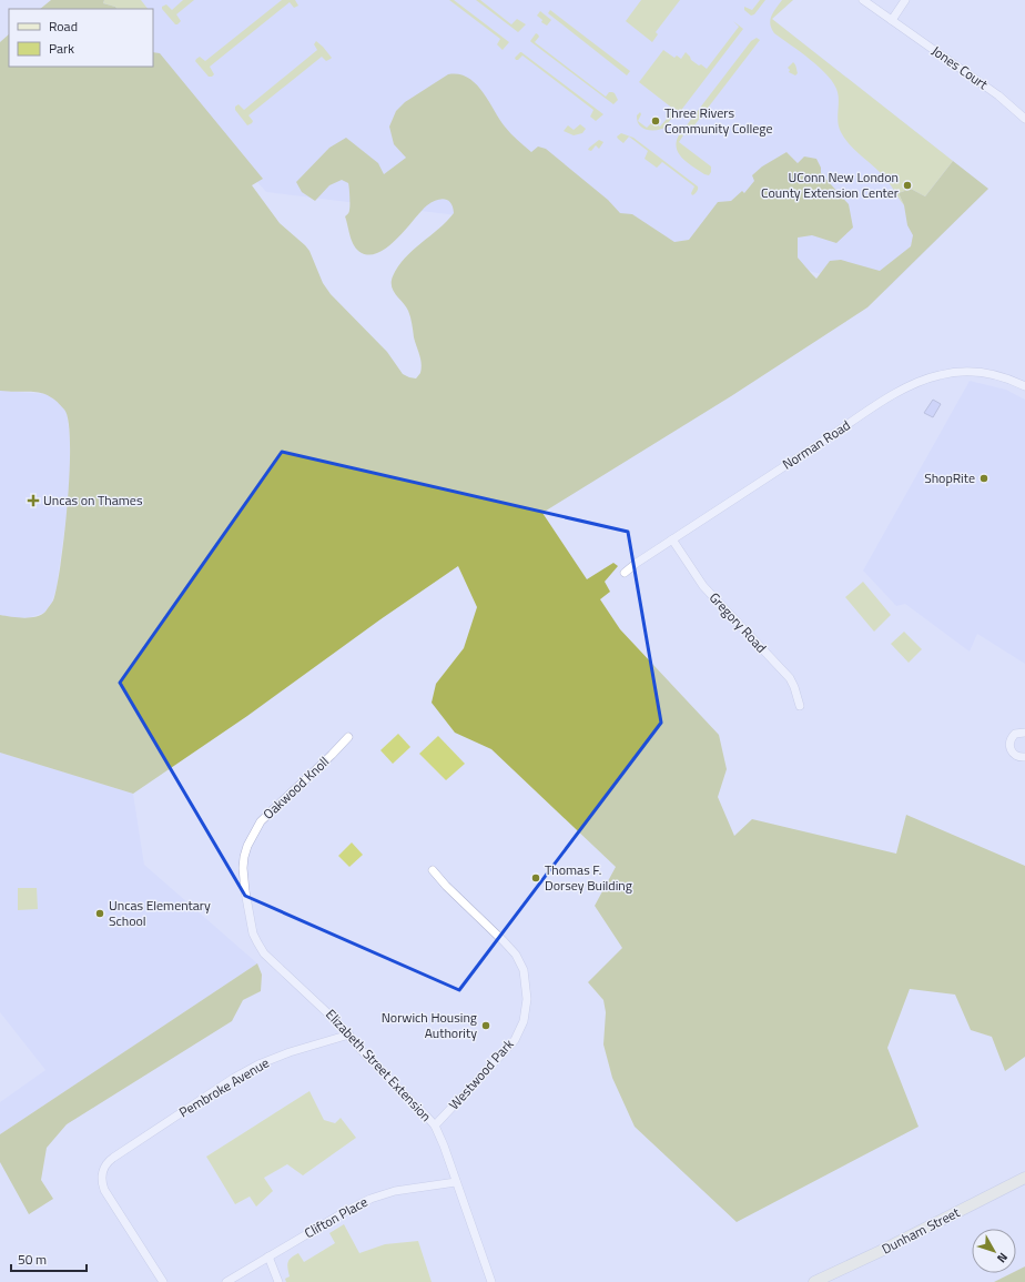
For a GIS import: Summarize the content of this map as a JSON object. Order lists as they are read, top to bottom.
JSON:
{
  "streets": {
    "street": [
      "Jones Court",
      "Norman Road",
      "Gregory Road",
      "Oakwood Knoll",
      "Elizabeth Street Extension",
      "Westwood Park",
      "Pembroke Avenue",
      "Clifton Place",
      "Dunham Street"
    ]
  },
  "crossings": [
    ["Norman Road", "Gregory Road"],
    ["Oakwood Knoll", "Elizabeth Street Extension"],
    ["Elizabeth Street Extension", "Westwood Park"],
    ["Elizabeth Street Extension", "Pembroke Avenue"],
    ["Elizabeth Street Extension", "Clifton Place"]
  ],
  "places": {
    "other": [
      "Three Rivers Community College",
      "UConn New London County Extension Center",
      "ShopRite",
      "Thomas F. Dorsey Building",
      "Uncas Elementary School",
      "Norwich Housing Authority"
    ],
    "health": ["Uncas on Thames"]
  },
  "legend": ["Road", "Park"],
  "scale_bar": "50 m",
  "north": "bottom right"
}
